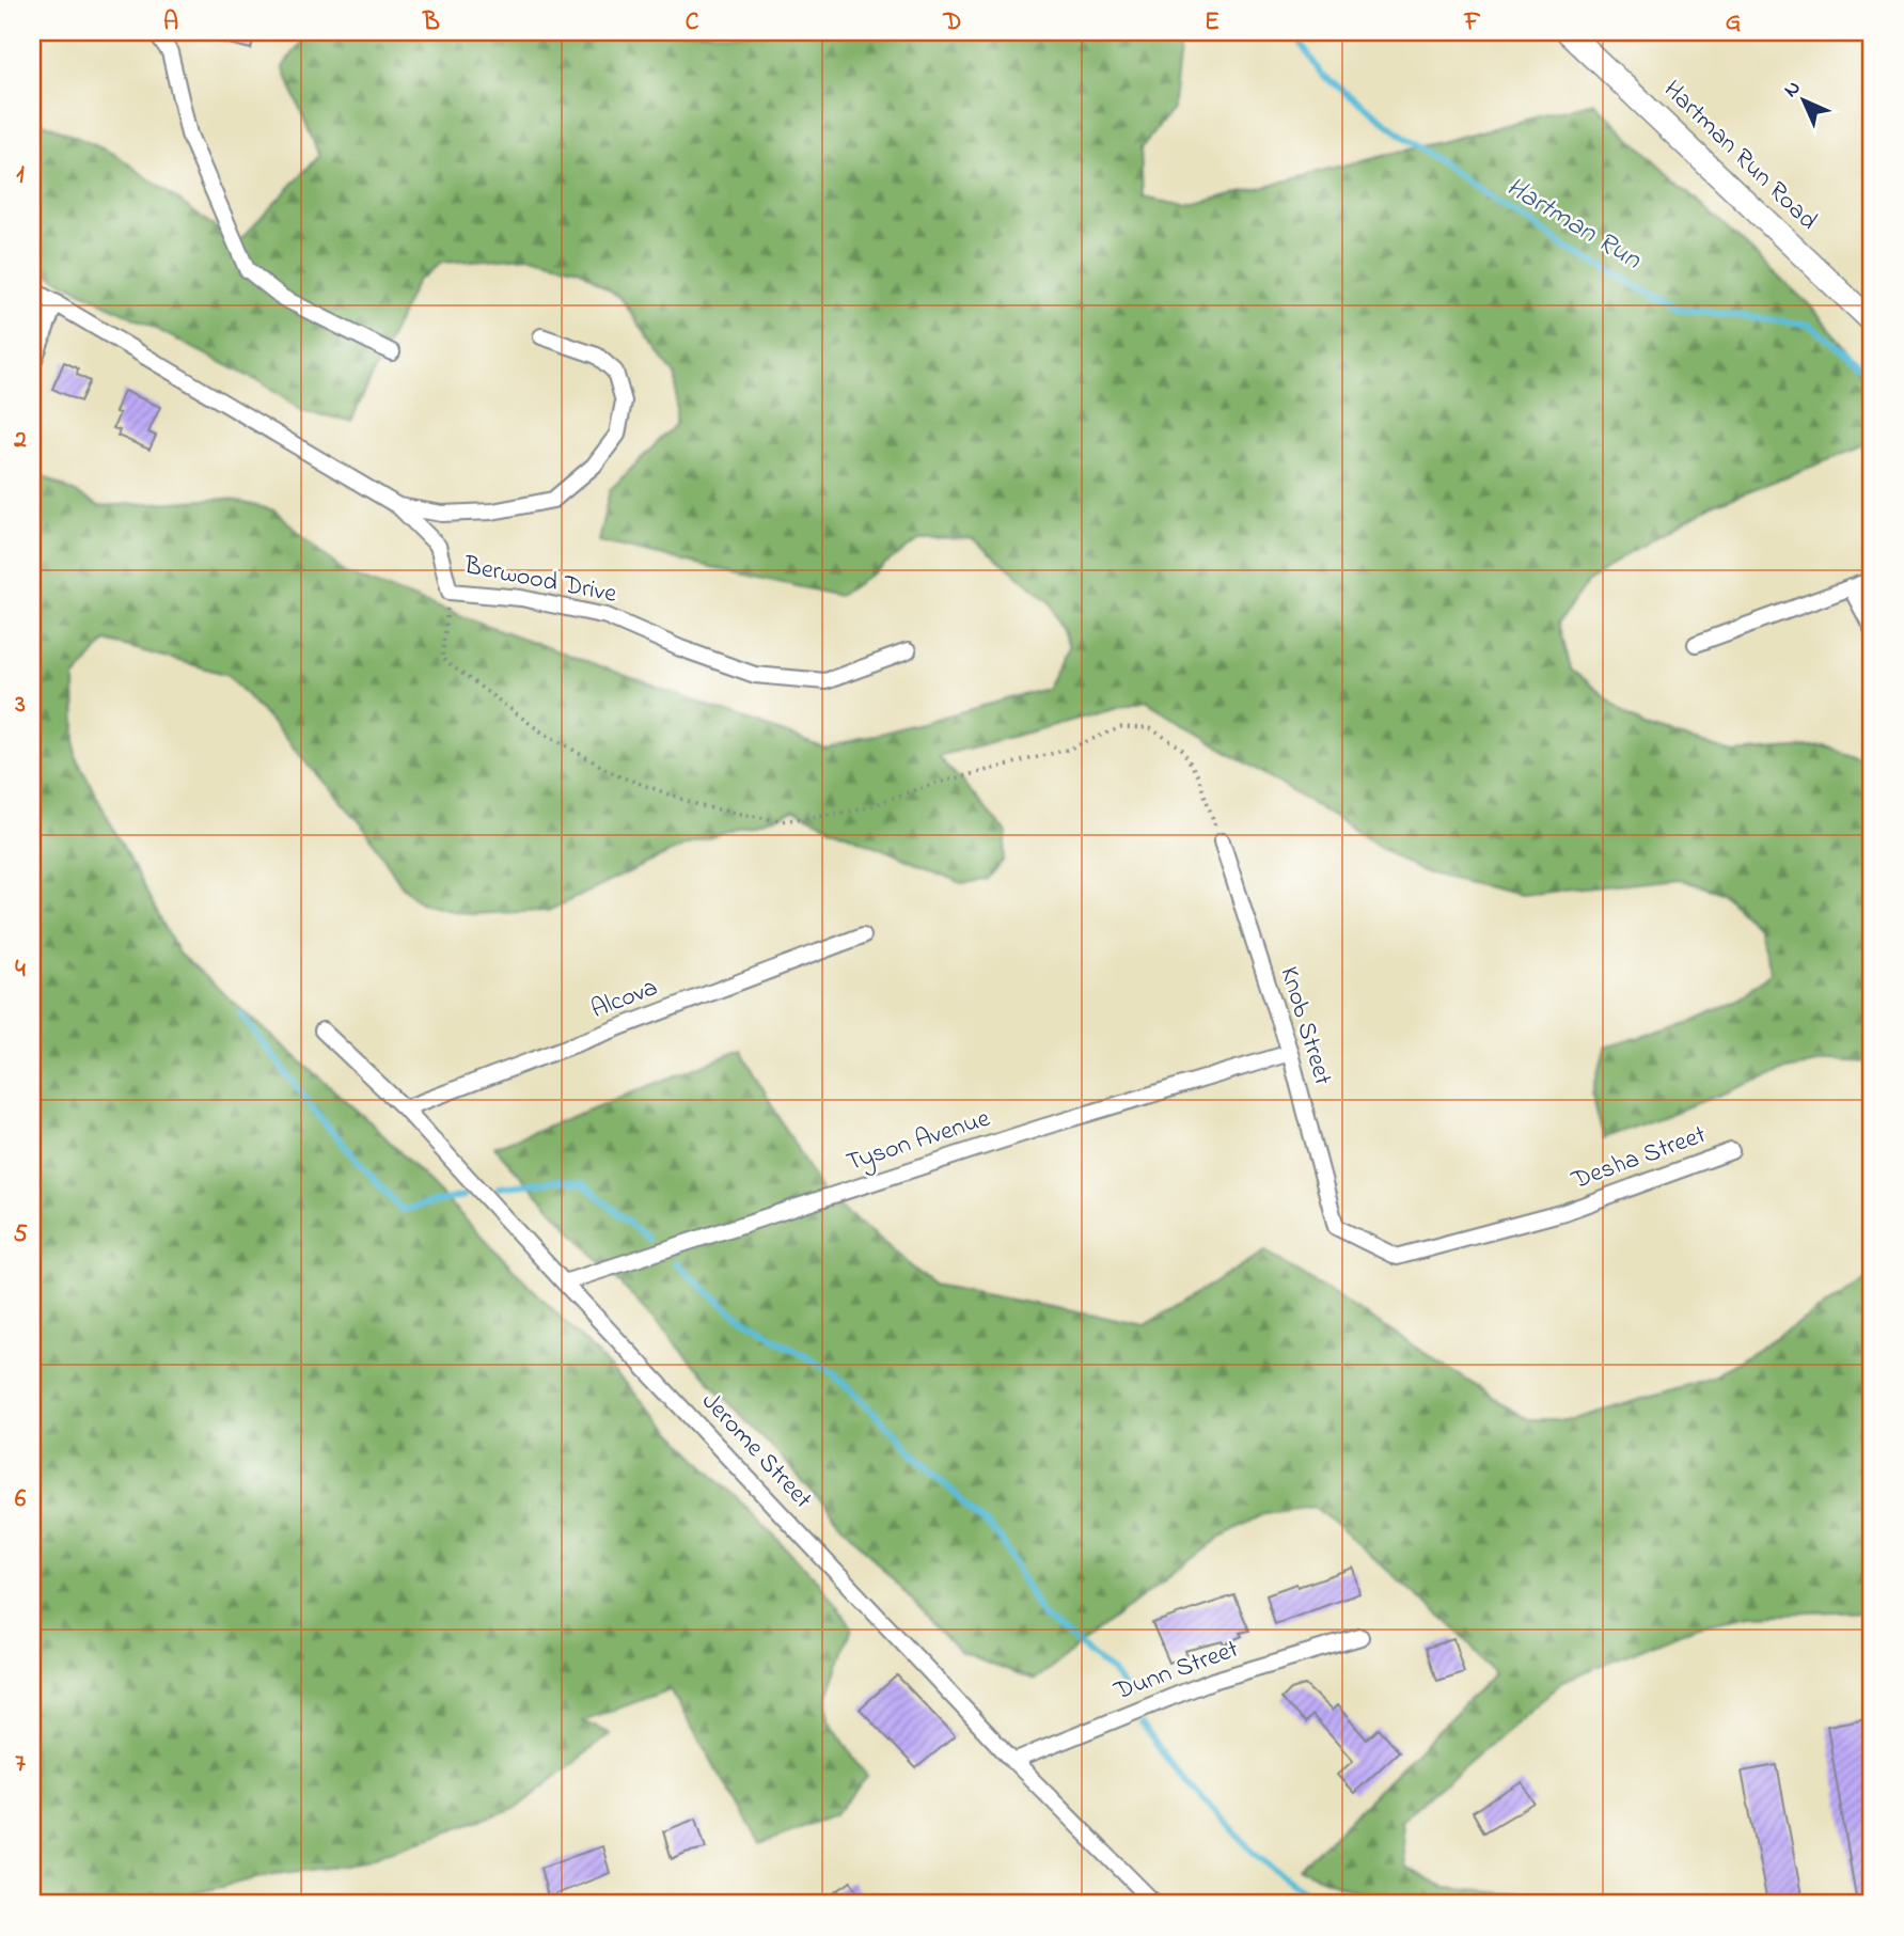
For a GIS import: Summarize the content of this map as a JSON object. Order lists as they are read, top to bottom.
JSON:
{
  "streets": {
    "main road": ["Hartman Run Road"],
    "street": [
      "Berwood Drive",
      "Alcova",
      "Knob Street",
      "Tyson Avenue",
      "Desha Street",
      "Jerome Street",
      "Dunn Street"
    ]
  },
  "crossings": [
    ["Alcova", "Jerome Street"],
    ["Knob Street", "Tyson Avenue"],
    ["Knob Street", "Desha Street"],
    ["Tyson Avenue", "Jerome Street"],
    ["Jerome Street", "Dunn Street"]
  ],
  "water": ["Hartman Run"],
  "north": "top left",
  "grid": {
    "columns": [
      "A",
      "B",
      "C",
      "D",
      "E",
      "F",
      "G"
    ],
    "rows": [
      "1",
      "2",
      "3",
      "4",
      "5",
      "6",
      "7"
    ]
  }
}
